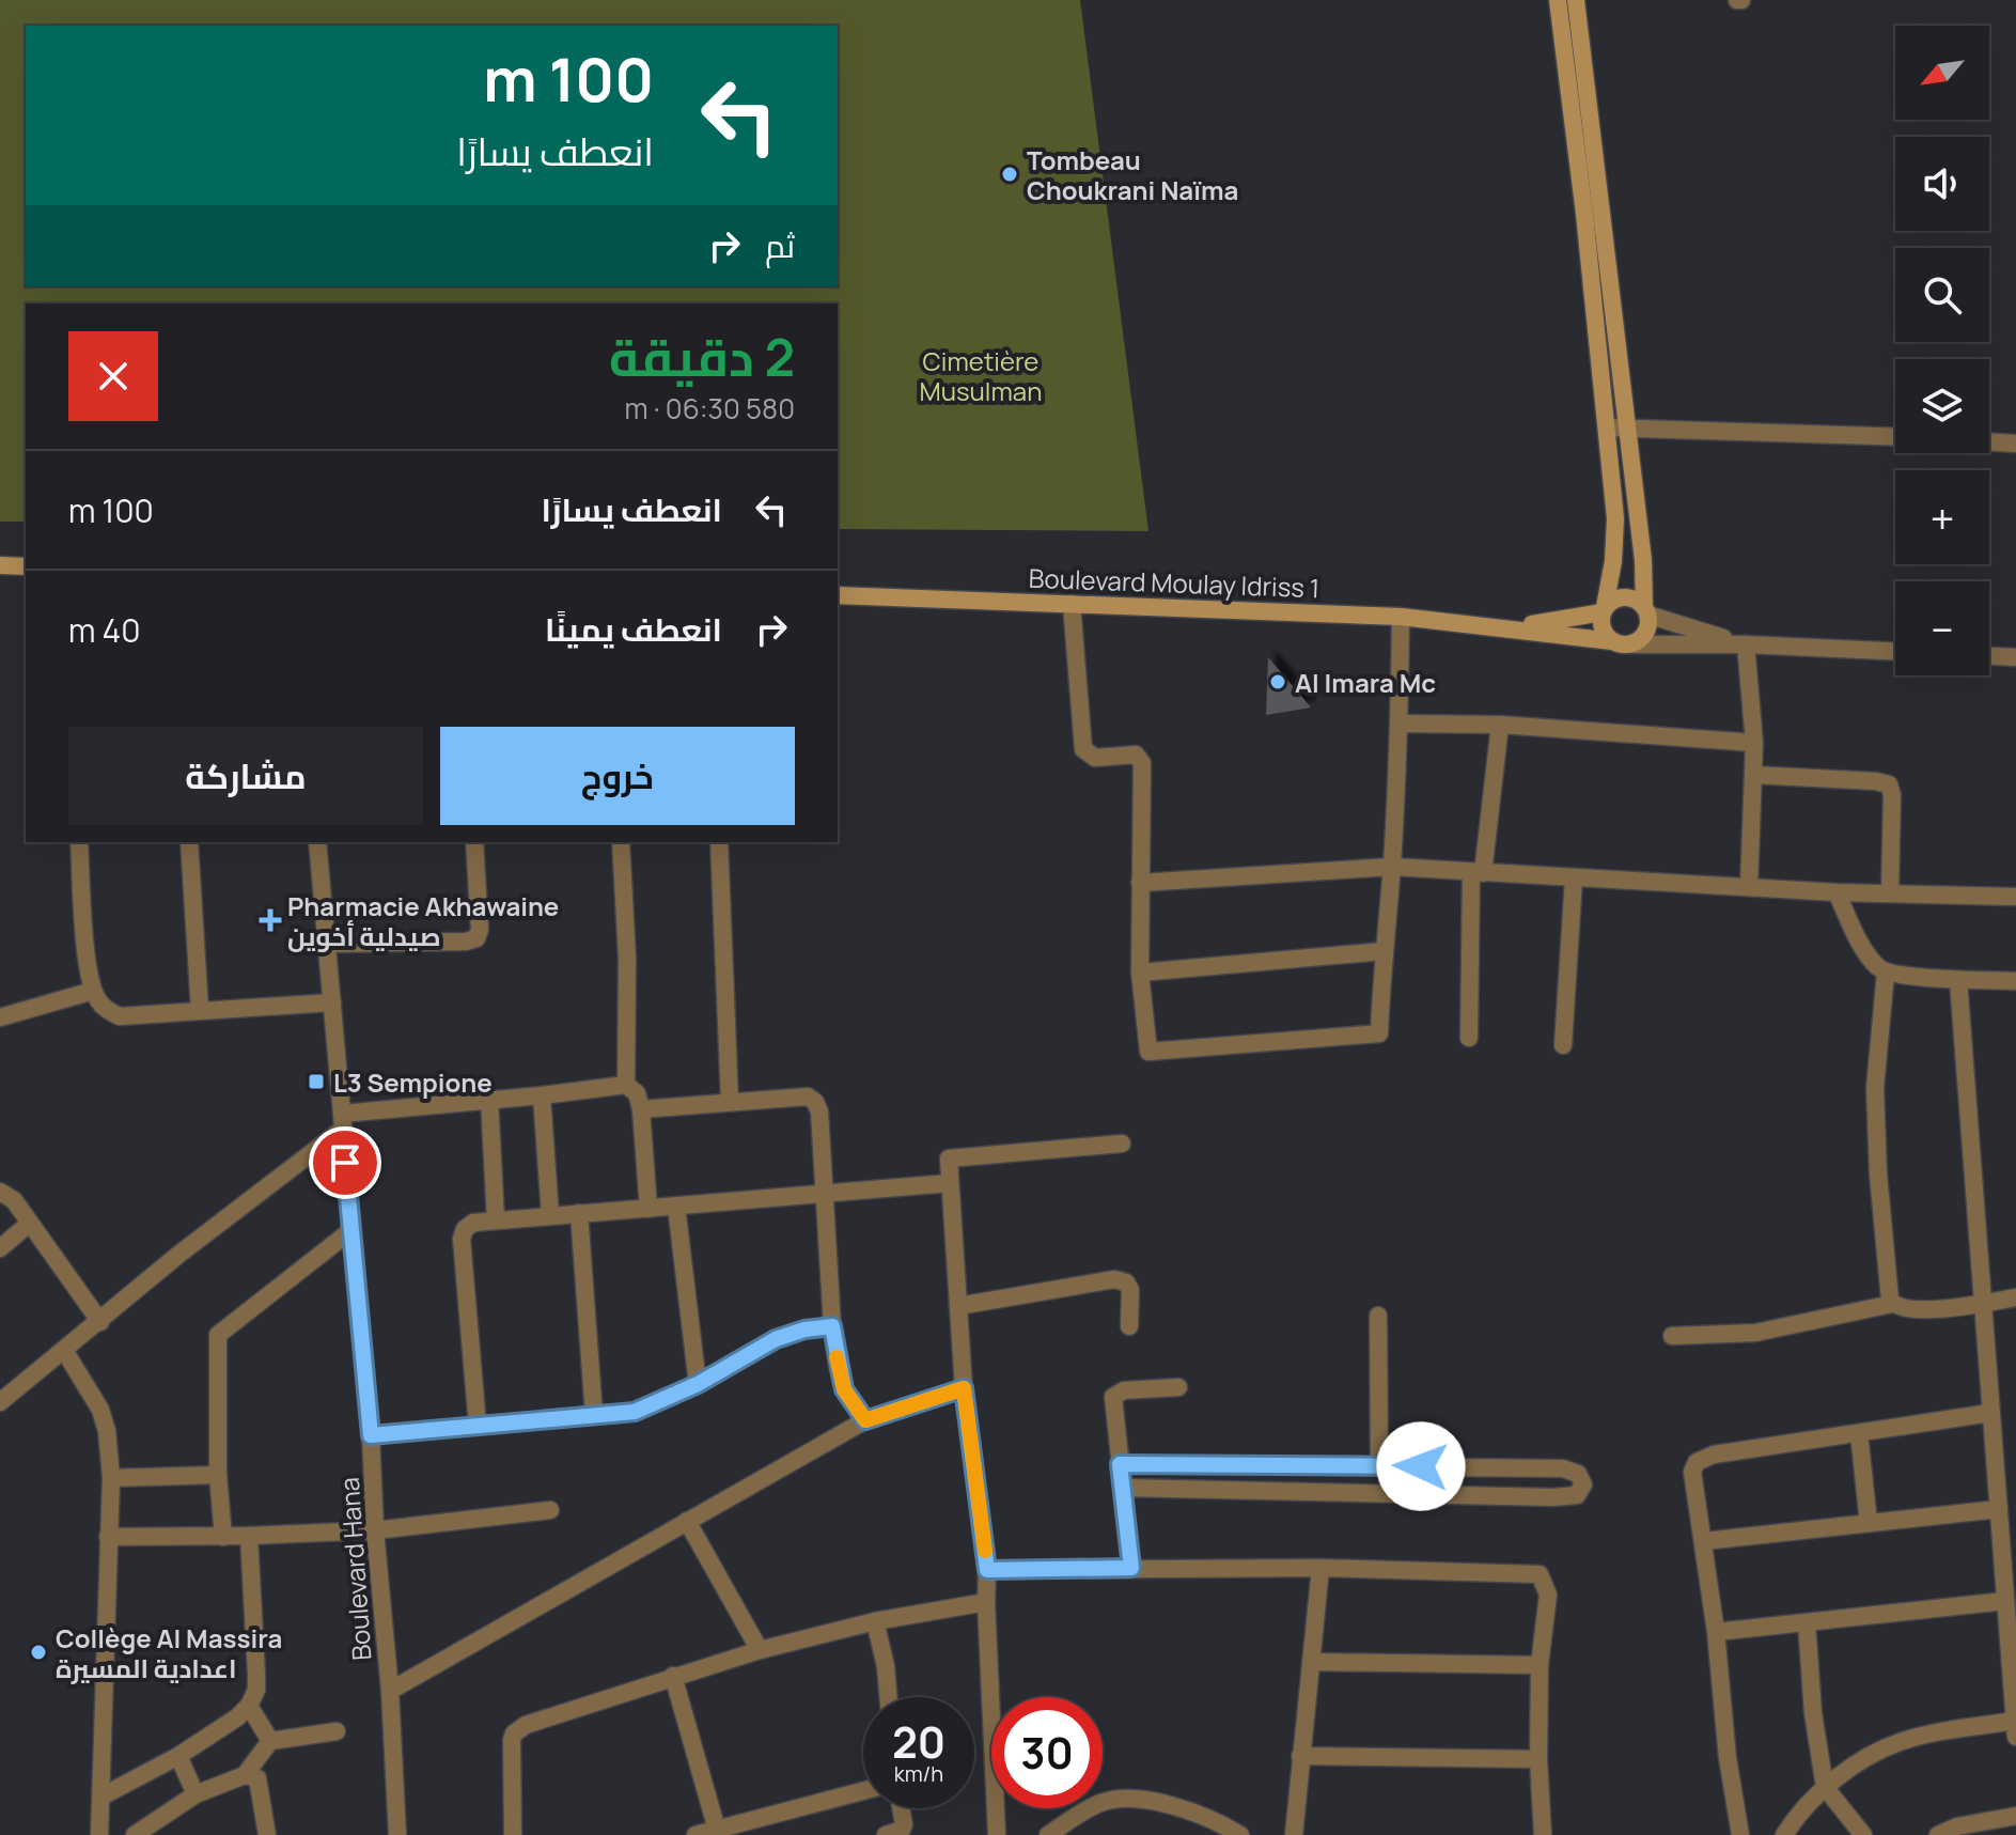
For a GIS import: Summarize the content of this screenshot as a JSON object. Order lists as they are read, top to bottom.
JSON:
{
  "streets": {
    "main road": ["Boulevard Moulay Idriss 1"],
    "street": ["Boulevard Hana"]
  },
  "parks": ["Cimetière Musulman"],
  "places": {
    "other": ["Tombeau Choukrani Naïma", "Al Imara Mc", "Collège Al Massira اعدادية المسيرة"],
    "health": ["Pharmacie Akhawaine صيدلية أخوين"],
    "transit": ["L3 Sempione"]
  },
  "north": "bottom left",
  "page": {
    "map_buttons": ["+", "−"],
    "turn": ["100 m", "انعطف يسارًا"],
    "then": "ثم",
    "heading": ["2 دقيقة", "580 m · 06:30"],
    "list": [
      {
        "name": "انعطف يسارًا",
        "value": "100 m"
      },
      {
        "name": "انعطف يمينًا",
        "value": "40 m"
      }
    ],
    "buttons": ["خروج", "مشاركة"],
    "speed": "20 km/h",
    "limit": "30"
  }
}
